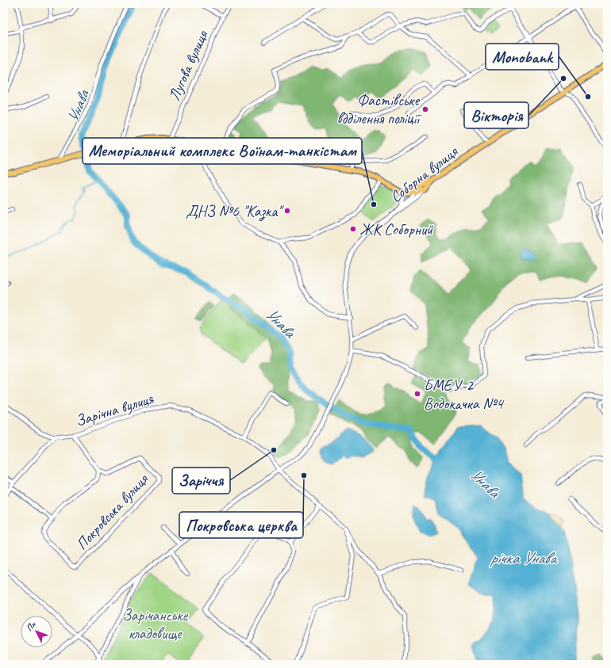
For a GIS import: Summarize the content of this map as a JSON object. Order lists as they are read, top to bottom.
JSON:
{
  "streets": {
    "main road": ["Соборна вулиця"],
    "street": ["Лугова вулиця", "Зарічна вулиця", "Покровська вулиця"]
  },
  "crossings": [
    ["Соборна вулиця", "Зарічна вулиця"]
  ],
  "water": ["Унава", "річка Унава"],
  "parks": ["Зарічанське кладовище"],
  "places": [
    "Вікторія",
    "Monobank",
    "Фастівське вдділення поліції",
    "Меморіальний комплекс Воїнам-танкістам",
    "ДНЗ №6 \"Казка\"",
    "ЖК Соборний",
    "БМЕУ-2 Водокачка №4",
    "Заріччя",
    "Покровська церква"
  ],
  "north": "top left"
}
